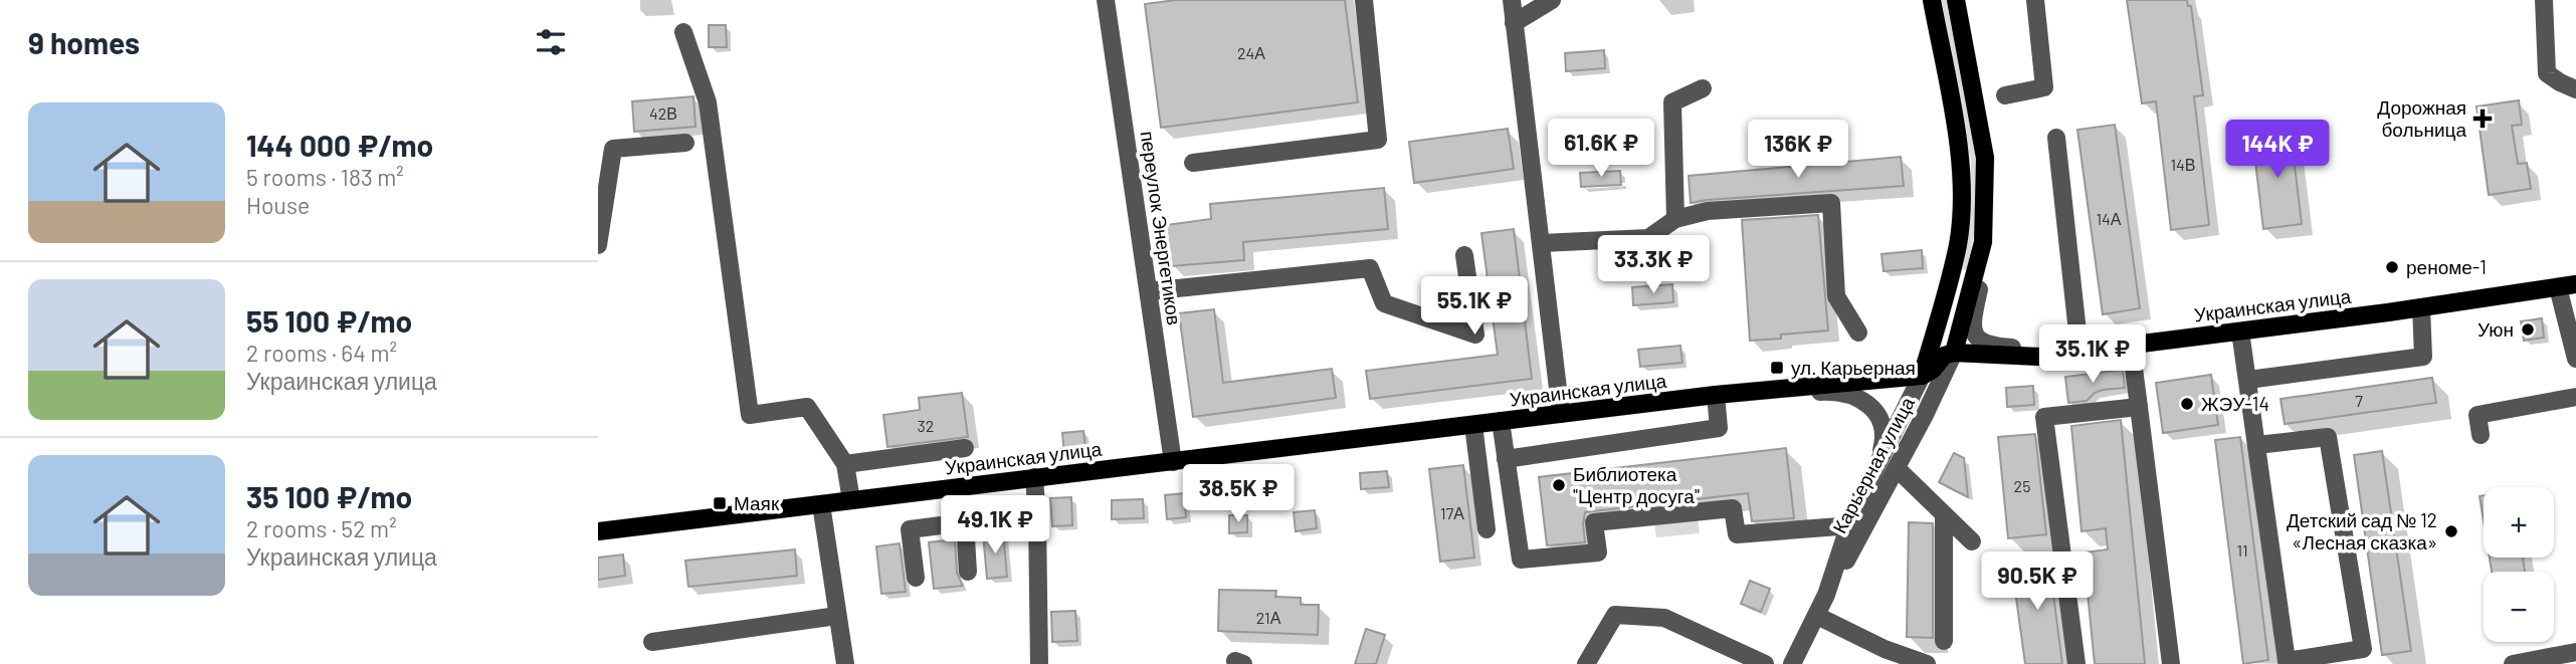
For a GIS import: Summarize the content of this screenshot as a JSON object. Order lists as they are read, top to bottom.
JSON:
{
  "streets": {
    "main road": ["Украинская улица"],
    "street": ["переулок Энергетиков", "Карьерная улица"]
  },
  "crossings": [
    ["переулок Энергетиков", "Украинская улица"],
    ["Украинская улица", "Карьерная улица"]
  ],
  "places": {
    "health": ["Дорожная больница"],
    "other": [
      "реноме-1",
      "Уюн",
      "ЖЭУ-14",
      "Библиотека \"Центр досуга\"",
      "Детский сад № 12 «Лесная сказка»"
    ],
    "transit": ["ул. Карьерная", "Маяк"]
  },
  "house_numbers": [
    "24А",
    "42В",
    "14В",
    "14А",
    "7",
    "32",
    "25",
    "17А",
    "11",
    "21А"
  ],
  "page": {
    "heading": "9 homes",
    "list": [
      {
        "name": "144 000 ₽/mo",
        "note": "5 rooms · 183 m² · House"
      },
      {
        "name": "55 100 ₽/mo",
        "note": "2 rooms · 64 m² · Украинская улица"
      },
      {
        "name": "35 100 ₽/mo",
        "note": "2 rooms · 52 m² · Украинская улица"
      }
    ],
    "price": [
      "61.6K ₽",
      "136K ₽",
      "144K ₽",
      "33.3K ₽",
      "55.1K ₽",
      "35.1K ₽",
      "38.5K ₽",
      "49.1K ₽",
      "90.5K ₽"
    ],
    "map_buttons": ["+", "−"]
  }
}
